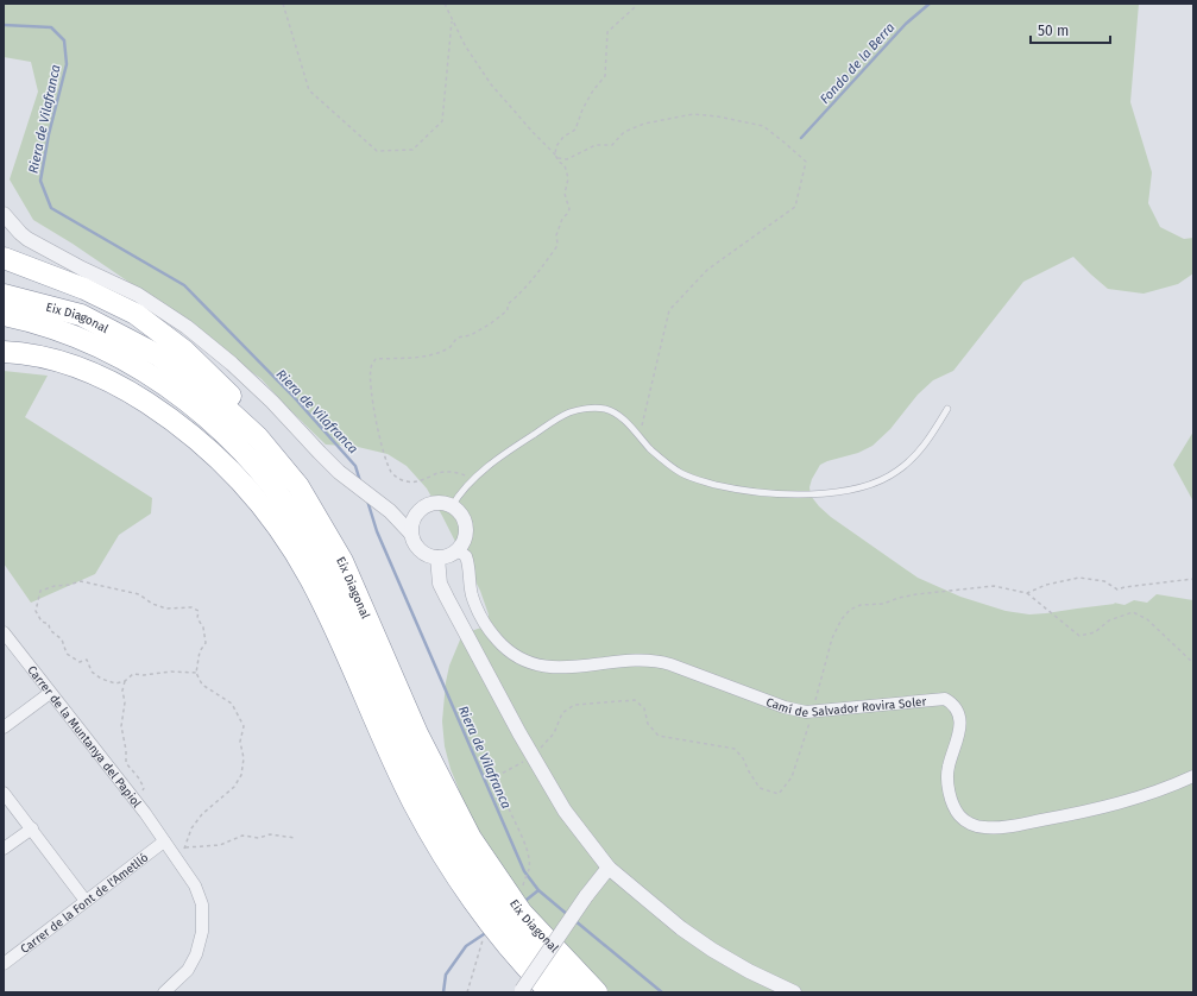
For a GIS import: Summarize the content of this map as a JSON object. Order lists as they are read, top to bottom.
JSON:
{
  "streets": {
    "highway": ["Eix Diagonal"],
    "street": ["Camí de Salvador Rovira Soler", "Carrer de la Muntanya del Papiol", "Carrer de la Font de l'Ametlló"]
  },
  "crossings": [
    ["Carrer de la Muntanya del Papiol", "Carrer de la Font de l'Ametlló"]
  ],
  "water": ["Fondo de la Berra", "Riera de Vilafranca"],
  "scale_bar": "50 m"
}
